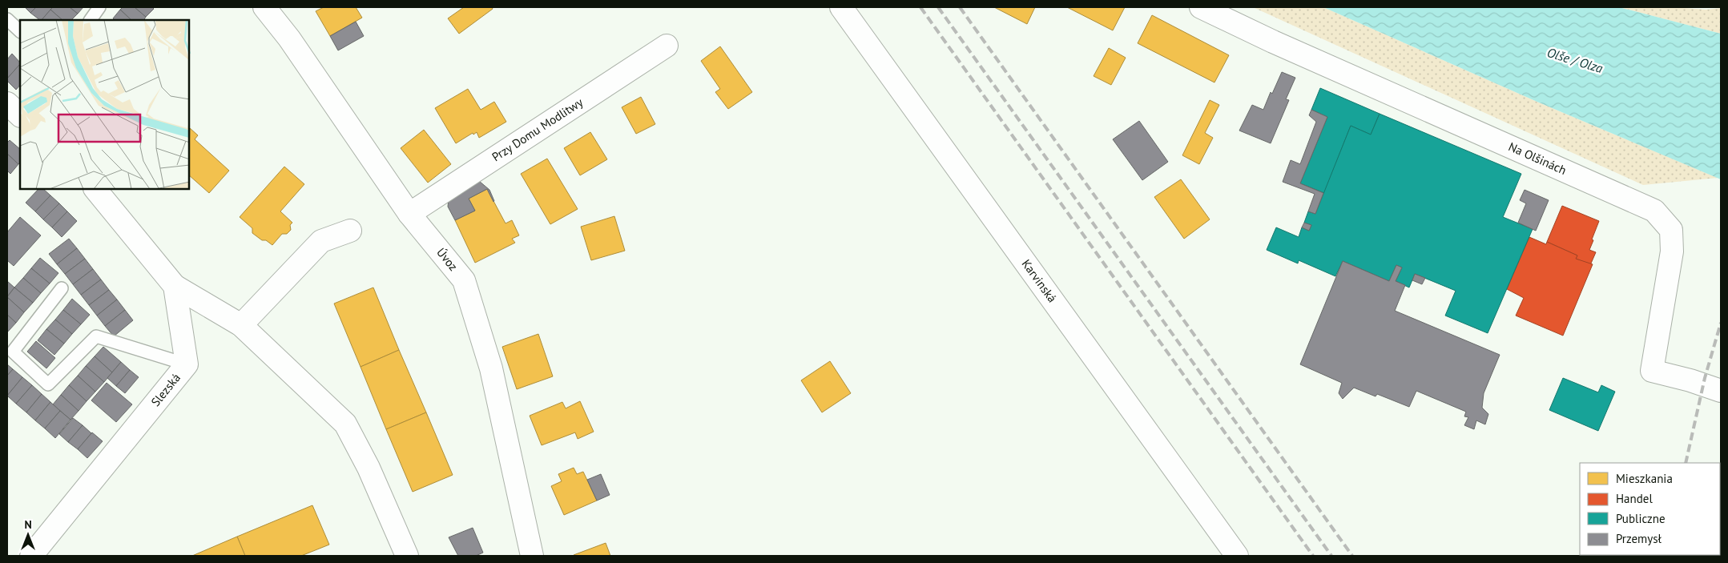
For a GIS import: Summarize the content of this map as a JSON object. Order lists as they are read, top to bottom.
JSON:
{
  "streets": {
    "street": [
      "Przy Domu Modlitwy",
      "Na Olšinách",
      "Úvoz",
      "Karvinská",
      "Slezská"
    ]
  },
  "crossings": [
    ["Przy Domu Modlitwy", "Úvoz"]
  ],
  "water": ["Olše / Olza"],
  "legend": [
    "Mieszkania",
    "Handel",
    "Publiczne",
    "Przemysł"
  ],
  "north": "top"
}
